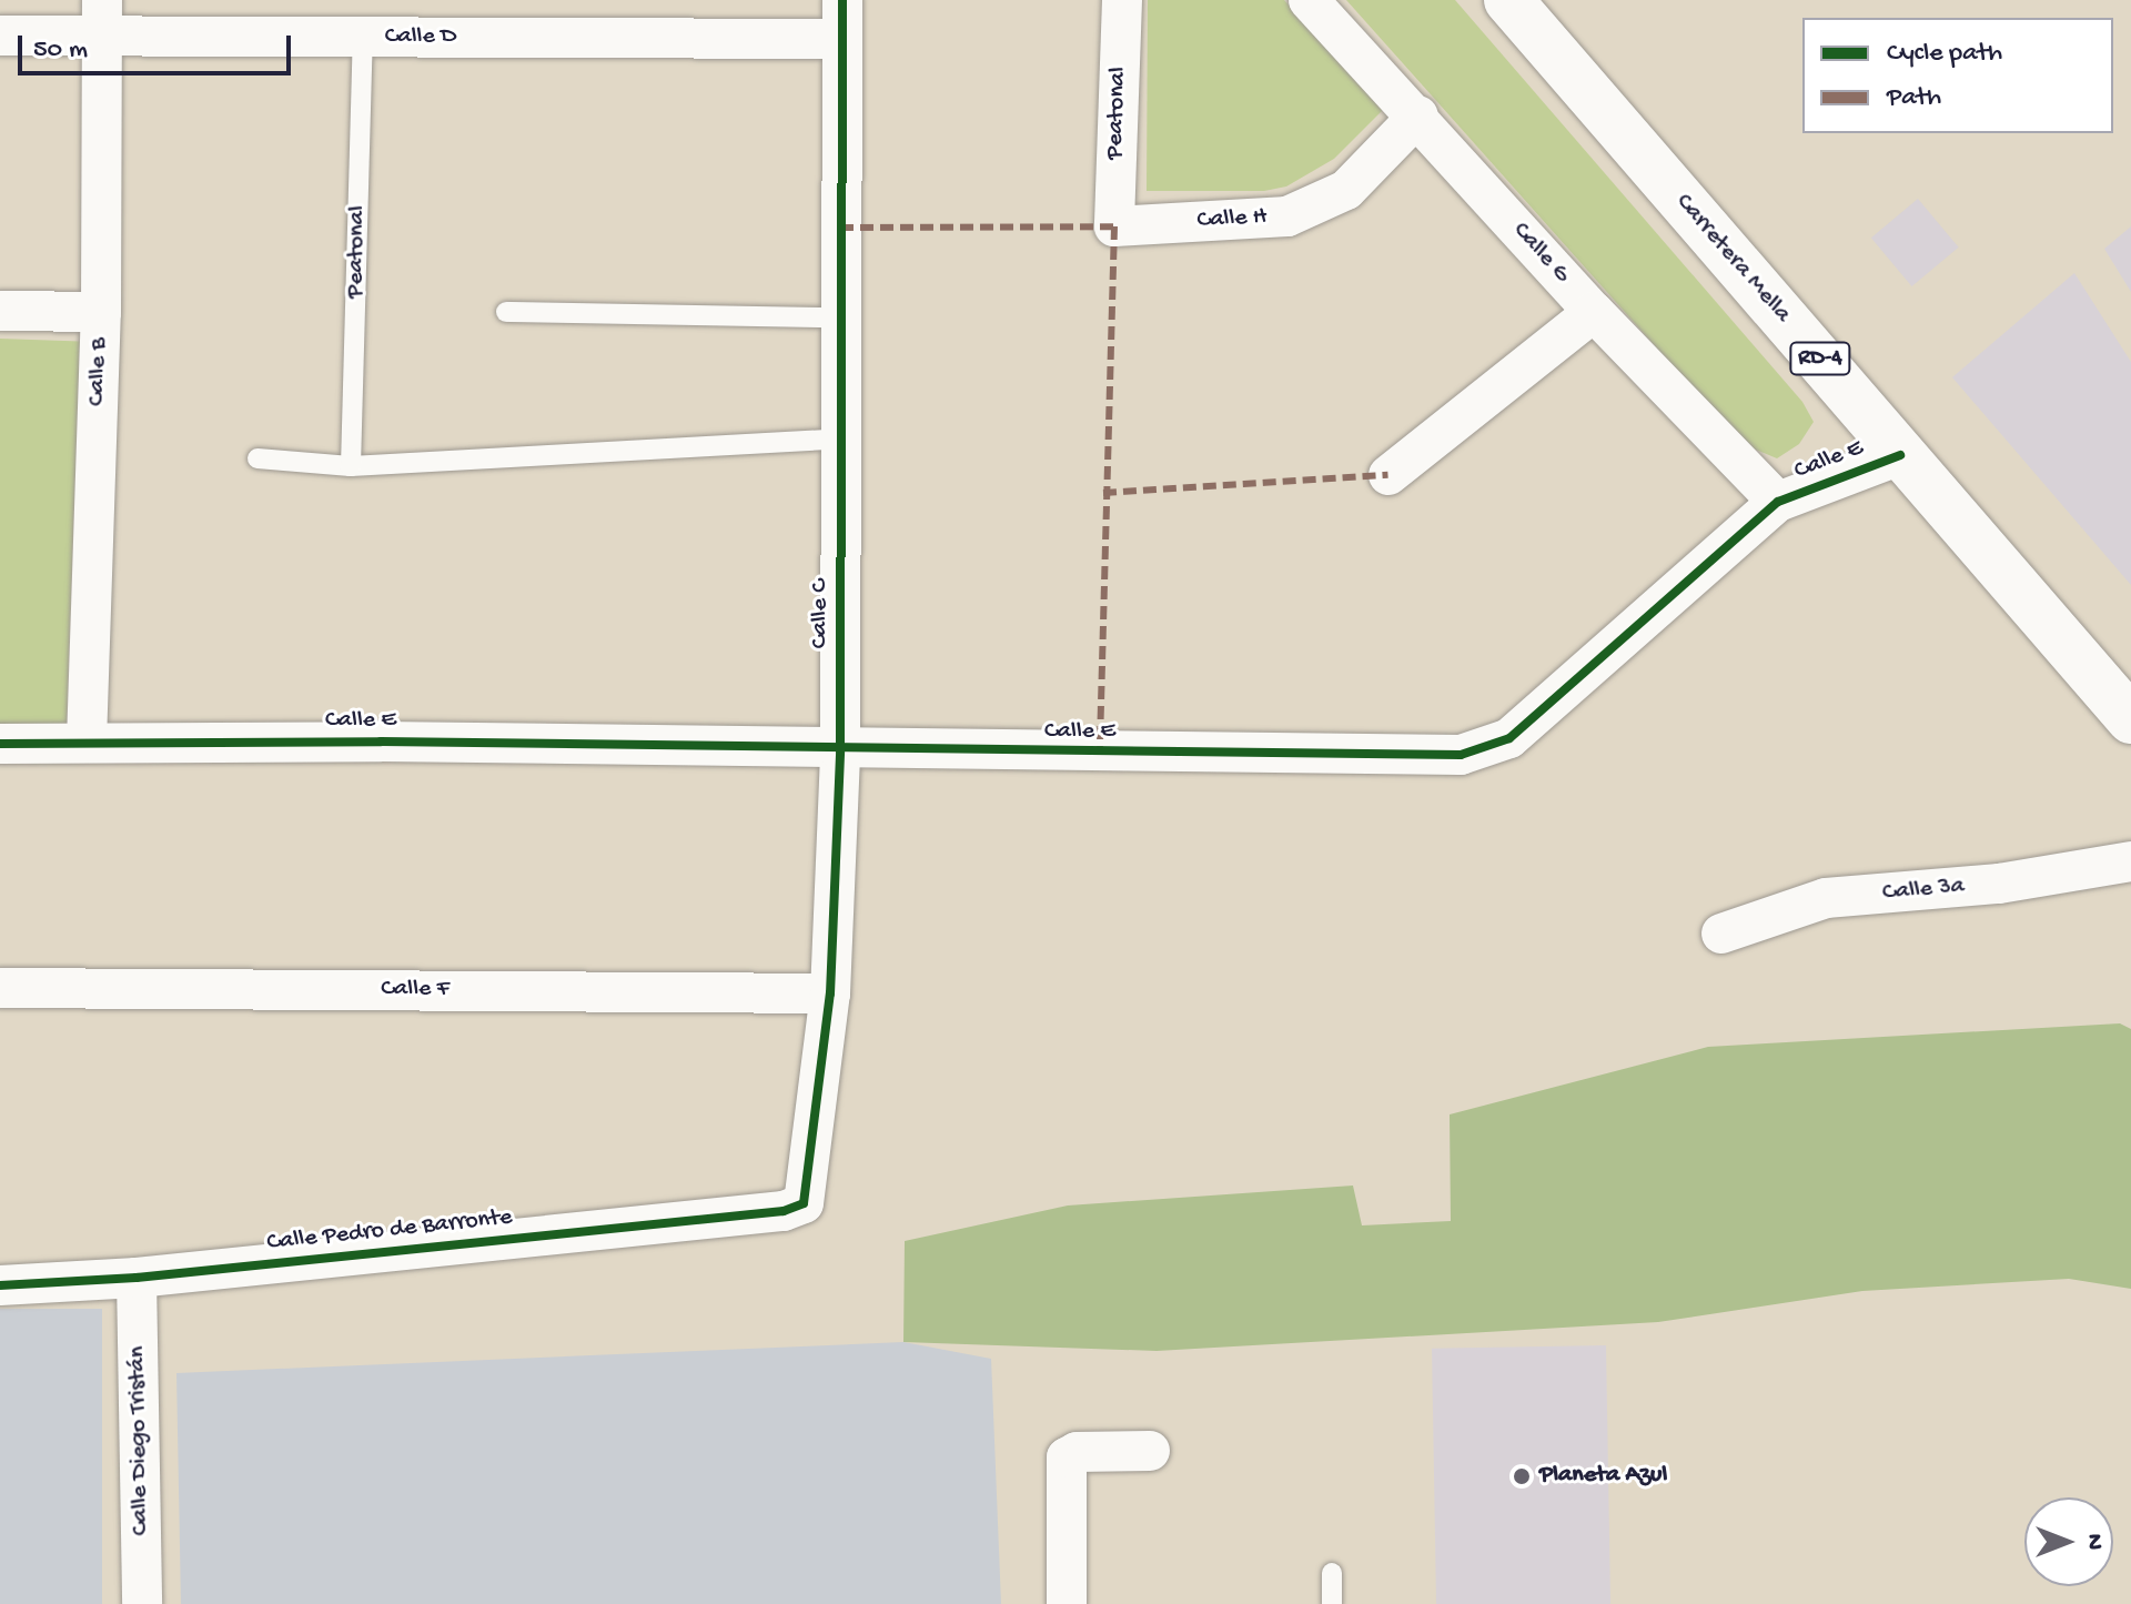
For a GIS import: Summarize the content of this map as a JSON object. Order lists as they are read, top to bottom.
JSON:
{
  "streets": {
    "main road": ["Carretera Mella", "RD-4"],
    "street": [
      "Calle D",
      "Peatonal",
      "Calle H",
      "Calle G",
      "Calle B",
      "Calle E",
      "Calle C",
      "Calle 3a",
      "Calle F",
      "Calle Pedro de Barronte",
      "Calle Diego Tristán"
    ]
  },
  "crossings": [
    ["Calle D", "Peatonal"],
    ["Calle D", "Calle B"],
    ["Calle D", "Calle C"],
    ["Peatonal", "Calle H"],
    ["Calle H", "Calle G"],
    ["Calle G", "Calle E"],
    ["Carretera Mella", "Calle E"],
    ["Calle B", "Calle E"],
    ["Calle E", "Calle C"],
    ["Calle C", "Calle F"],
    ["Calle C", "Calle Pedro de Barronte"],
    ["Calle Pedro de Barronte", "Calle Diego Tristán"]
  ],
  "places": ["Planeta Azul"],
  "legend": ["Cycle path", "Path"],
  "scale_bar": "50 m",
  "north": "right"
}
